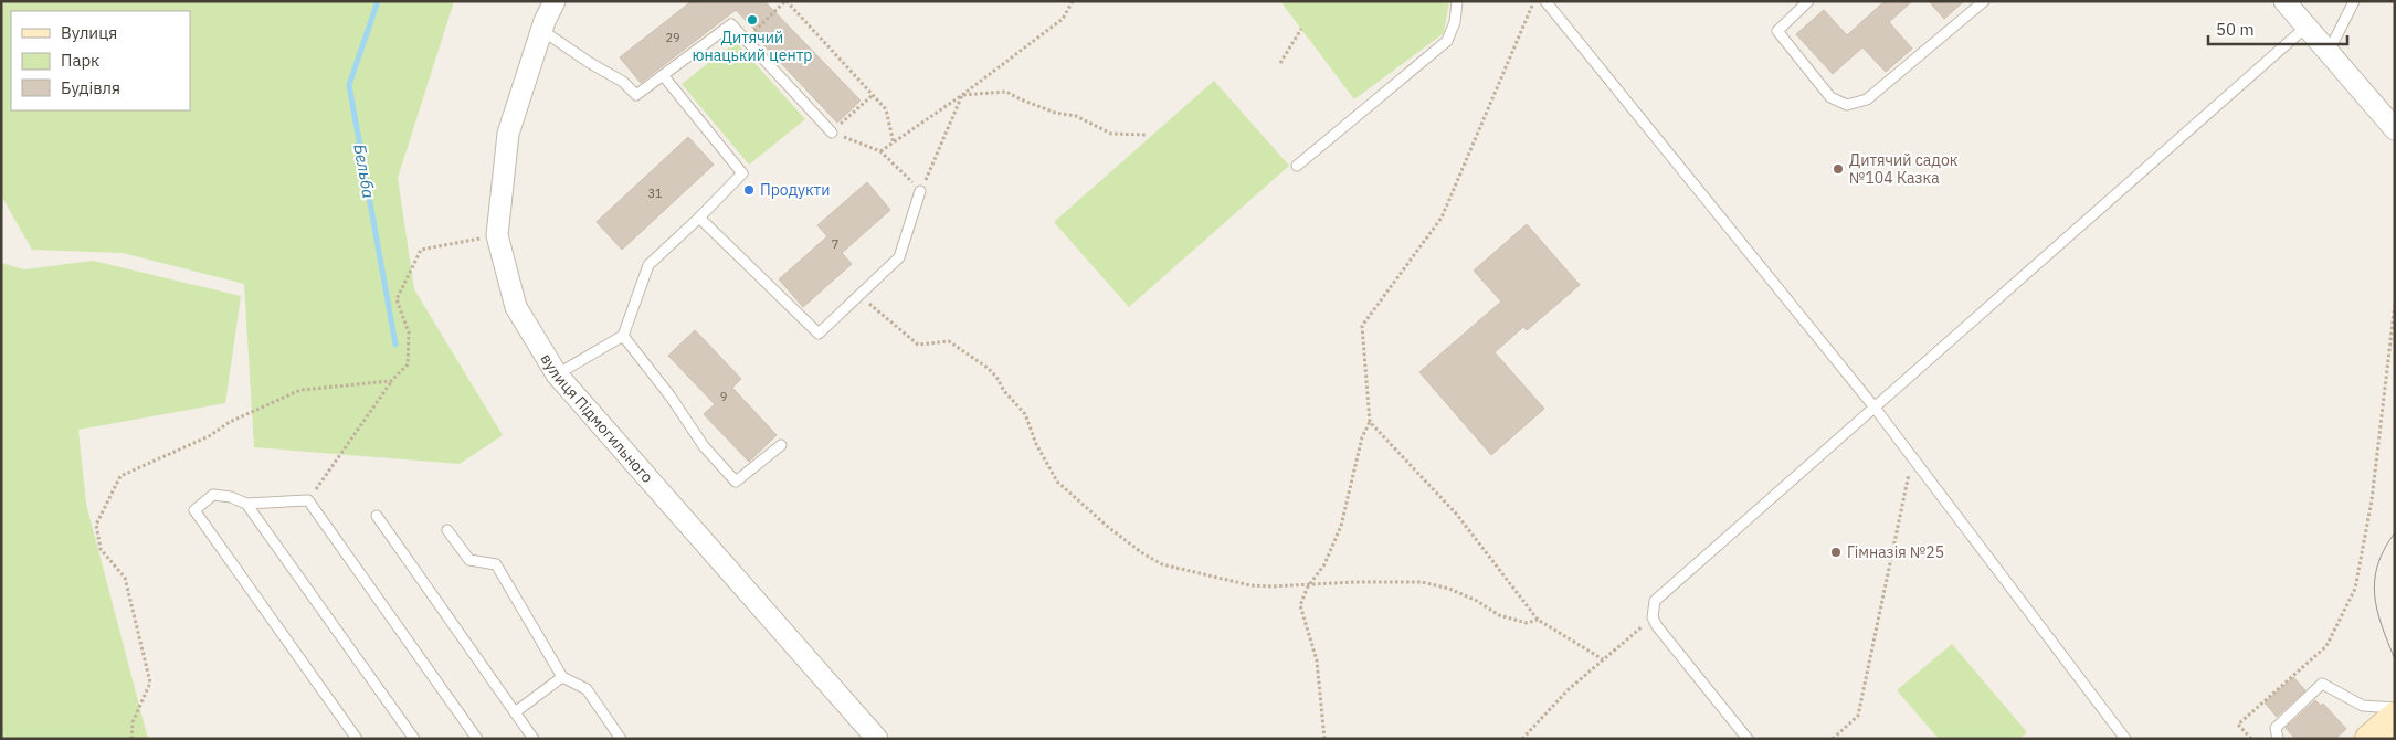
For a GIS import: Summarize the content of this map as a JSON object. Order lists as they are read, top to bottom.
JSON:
{
  "streets": {
    "street": ["вулиця Підмогильного"]
  },
  "water": ["Бельба"],
  "places": [
    "Дитячий юнацький центр",
    "Дитячий садок №104 Казка",
    "Продукти",
    "Гімназія №25"
  ],
  "house_numbers": [
    "29",
    "31",
    "7",
    "9"
  ],
  "legend": ["Вулиця", "Парк", "Будівля"],
  "scale_bar": "50 m"
}
